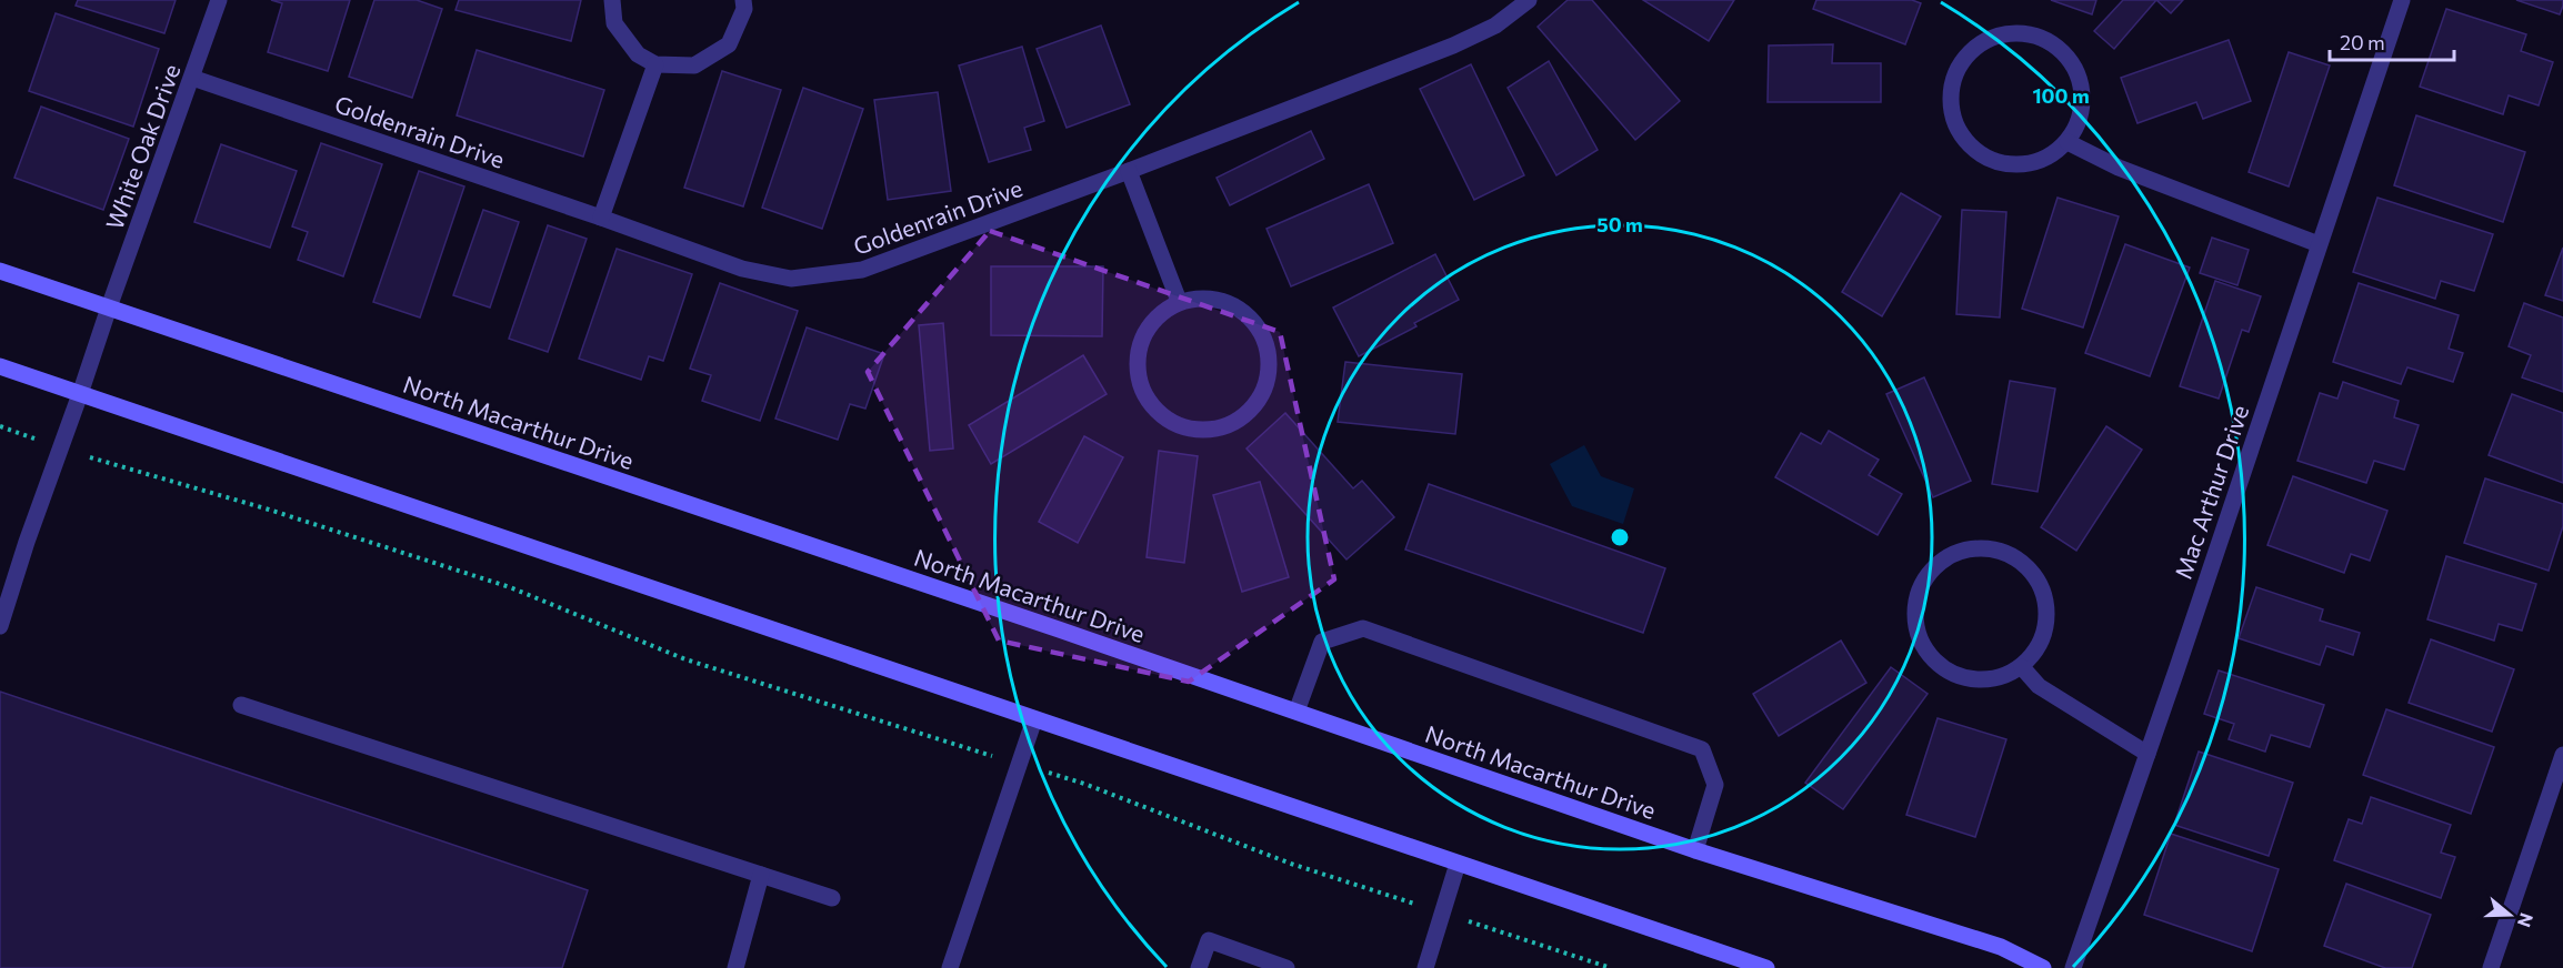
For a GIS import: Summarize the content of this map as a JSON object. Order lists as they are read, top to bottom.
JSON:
{
  "streets": {
    "main road": ["North Macarthur Drive"],
    "street": ["Goldenrain Drive", "White Oak Drive", "Mac Arthur Drive"]
  },
  "crossings": [
    ["Goldenrain Drive", "White Oak Drive"],
    ["White Oak Drive", "North Macarthur Drive"]
  ],
  "scale_bar": "20 m",
  "north": "right",
  "rings": ["100 m", "50 m"]
}
